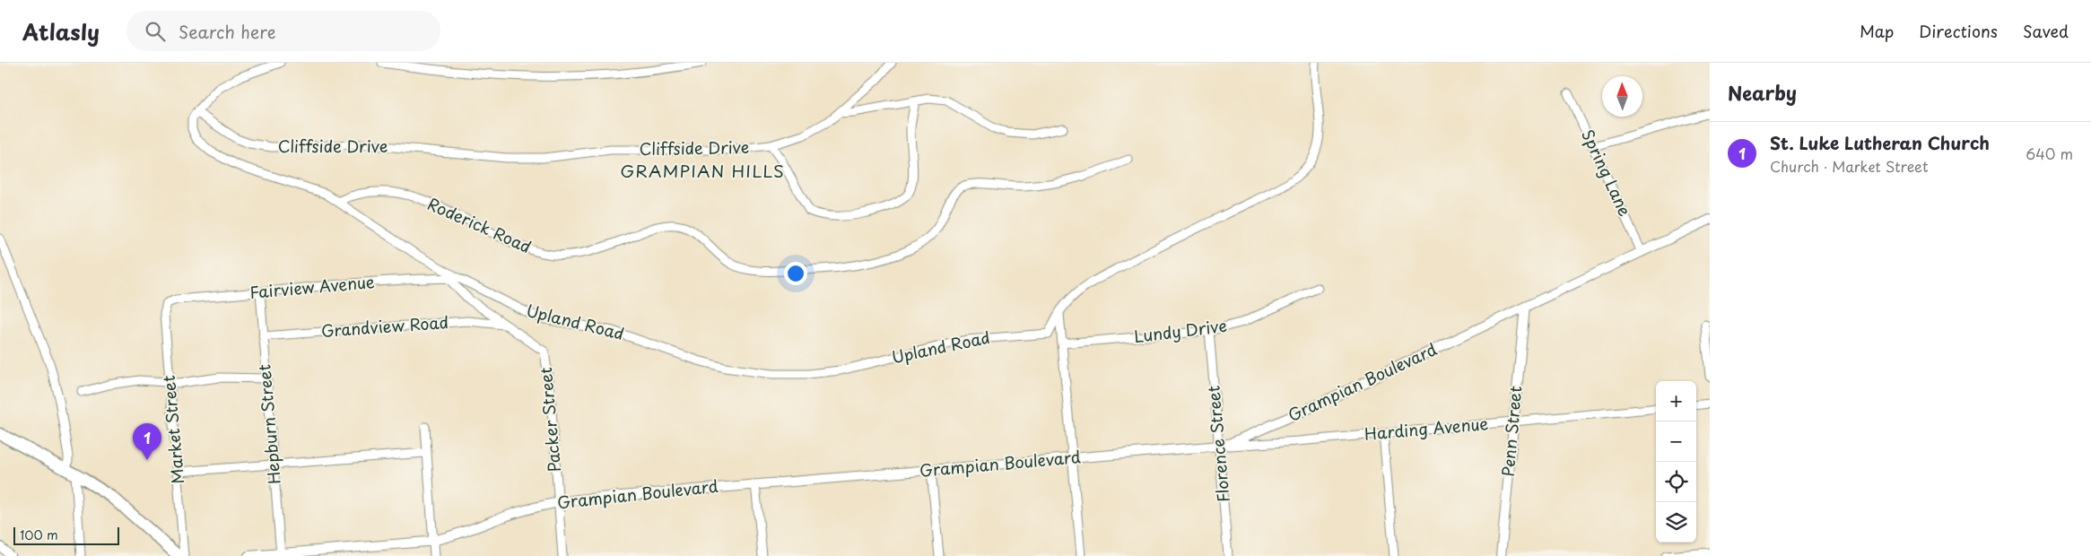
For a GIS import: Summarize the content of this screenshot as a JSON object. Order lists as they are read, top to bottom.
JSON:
{
  "streets": {
    "street": [
      "Cliffside Drive",
      "Spring Lane",
      "Roderick Road",
      "Fairview Avenue",
      "Upland Road",
      "Grandview Road",
      "Lundy Drive",
      "Grampian Boulevard",
      "Packer Street",
      "Hepburn Street",
      "Market Street",
      "Harding Avenue",
      "Penn Street",
      "Florence Street"
    ]
  },
  "crossings": [
    ["Cliffside Drive", "Upland Road"],
    ["Spring Lane", "Grampian Boulevard"],
    ["Roderick Road", "Upland Road"],
    ["Fairview Avenue", "Upland Road"],
    ["Fairview Avenue", "Packer Street"],
    ["Fairview Avenue", "Hepburn Street"],
    ["Fairview Avenue", "Market Street"],
    ["Grandview Road", "Packer Street"],
    ["Grandview Road", "Hepburn Street"],
    ["Lundy Drive", "Florence Street"],
    ["Grampian Boulevard", "Packer Street"],
    ["Grampian Boulevard", "Hepburn Street"],
    ["Grampian Boulevard", "Harding Avenue"],
    ["Grampian Boulevard", "Penn Street"],
    ["Grampian Boulevard", "Florence Street"],
    ["Harding Avenue", "Penn Street"],
    ["Harding Avenue", "Florence Street"]
  ],
  "districts": ["GRAMPIAN HILLS"],
  "scale_bar": "100 m",
  "north": "top",
  "page": {
    "header": "Atlasly",
    "search": "Search here",
    "nav": ["Map", "Directions", "Saved"],
    "heading": "Nearby",
    "list": [
      {
        "mark": "1",
        "name": "St. Luke Lutheran Church",
        "note": "Church · Market Street",
        "value": "640 m"
      }
    ],
    "map_buttons": ["+", "−"],
    "pins": "1",
    "scale": "100 m"
  }
}
